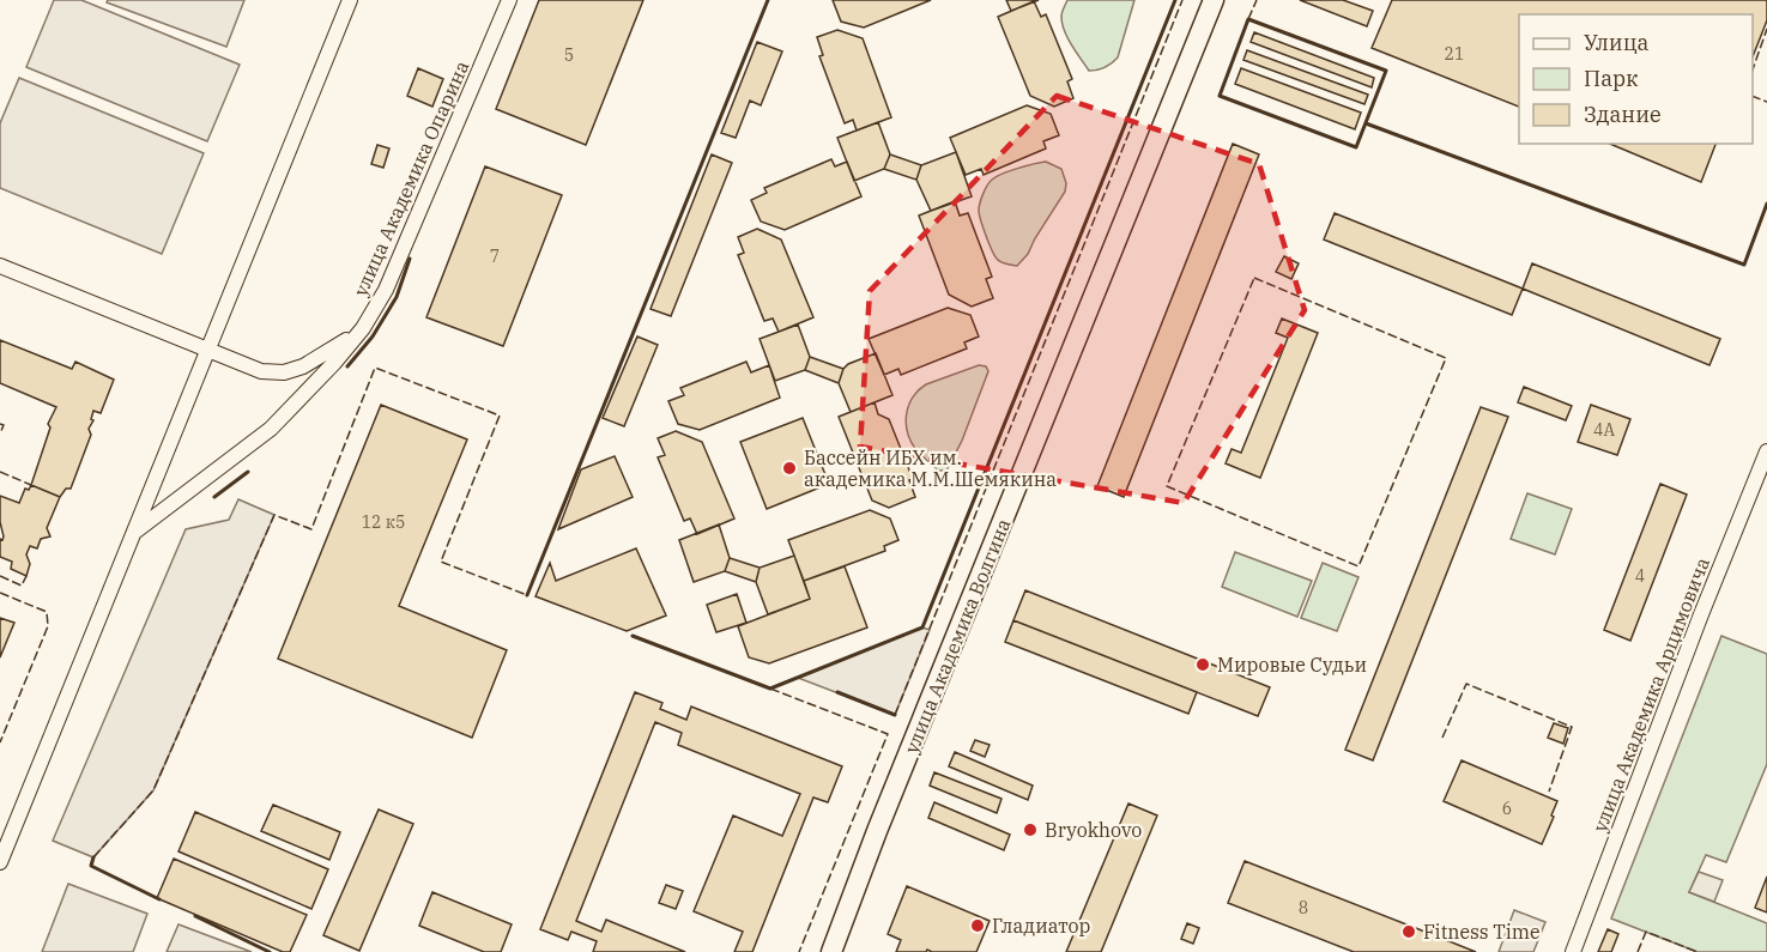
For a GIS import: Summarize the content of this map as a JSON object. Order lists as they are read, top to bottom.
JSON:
{
  "streets": {
    "street": ["улица Академика Опарина", "улица Академика Волгина", "улица Академика Арцимовича"]
  },
  "places": [
    "Бассейн ИБХ им. академика М.М.Шемякина",
    "Мировые Судьи",
    "Bryokhovo",
    "Гладиатор",
    "Fitness Time"
  ],
  "house_numbers": [
    "21",
    "5",
    "7",
    "4А",
    "12 к5",
    "4",
    "6",
    "8"
  ],
  "legend": ["Улица", "Парк", "Здание"]
}
